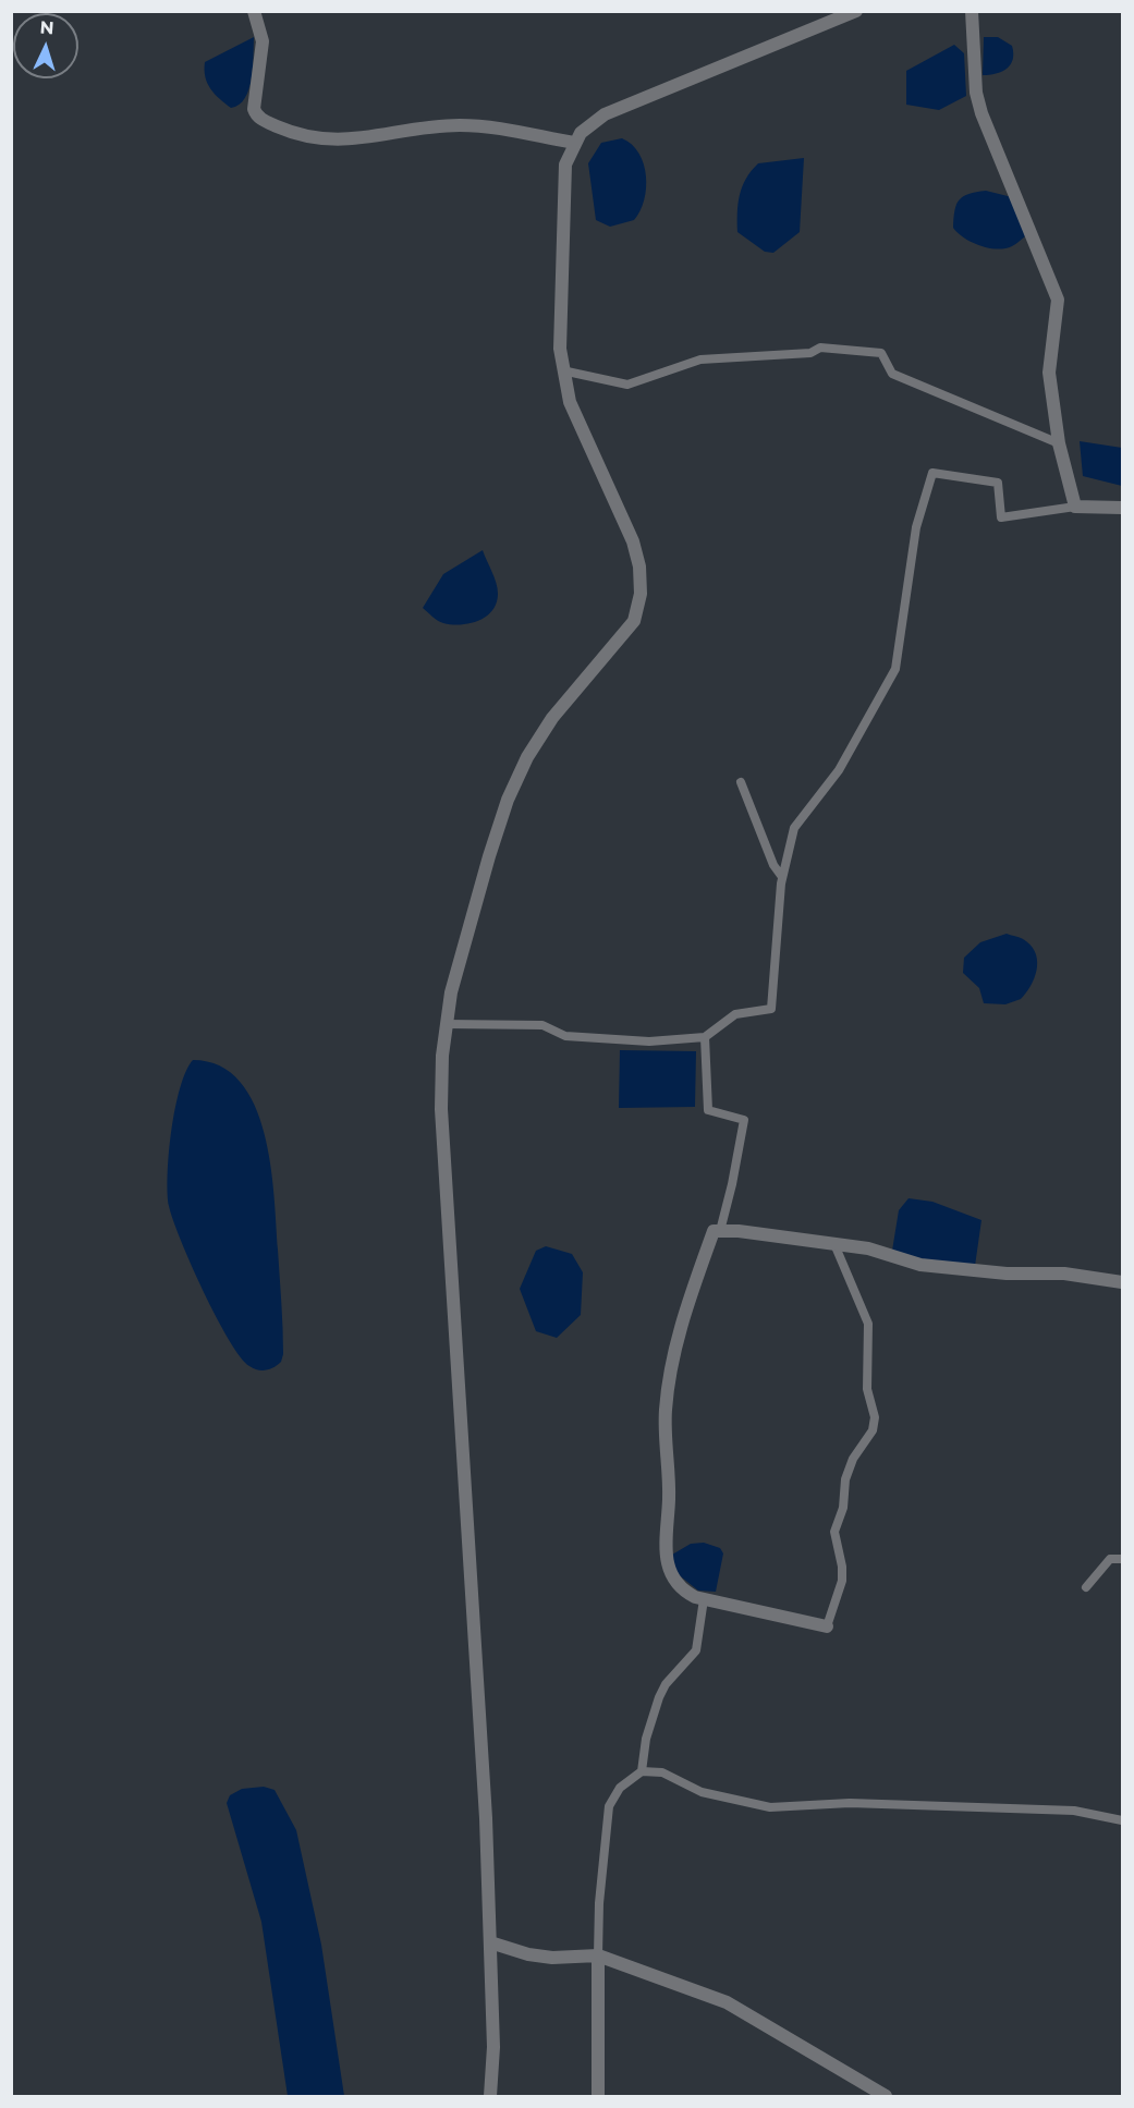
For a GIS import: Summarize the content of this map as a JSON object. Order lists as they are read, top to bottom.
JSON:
{
  "north": "top"
}
